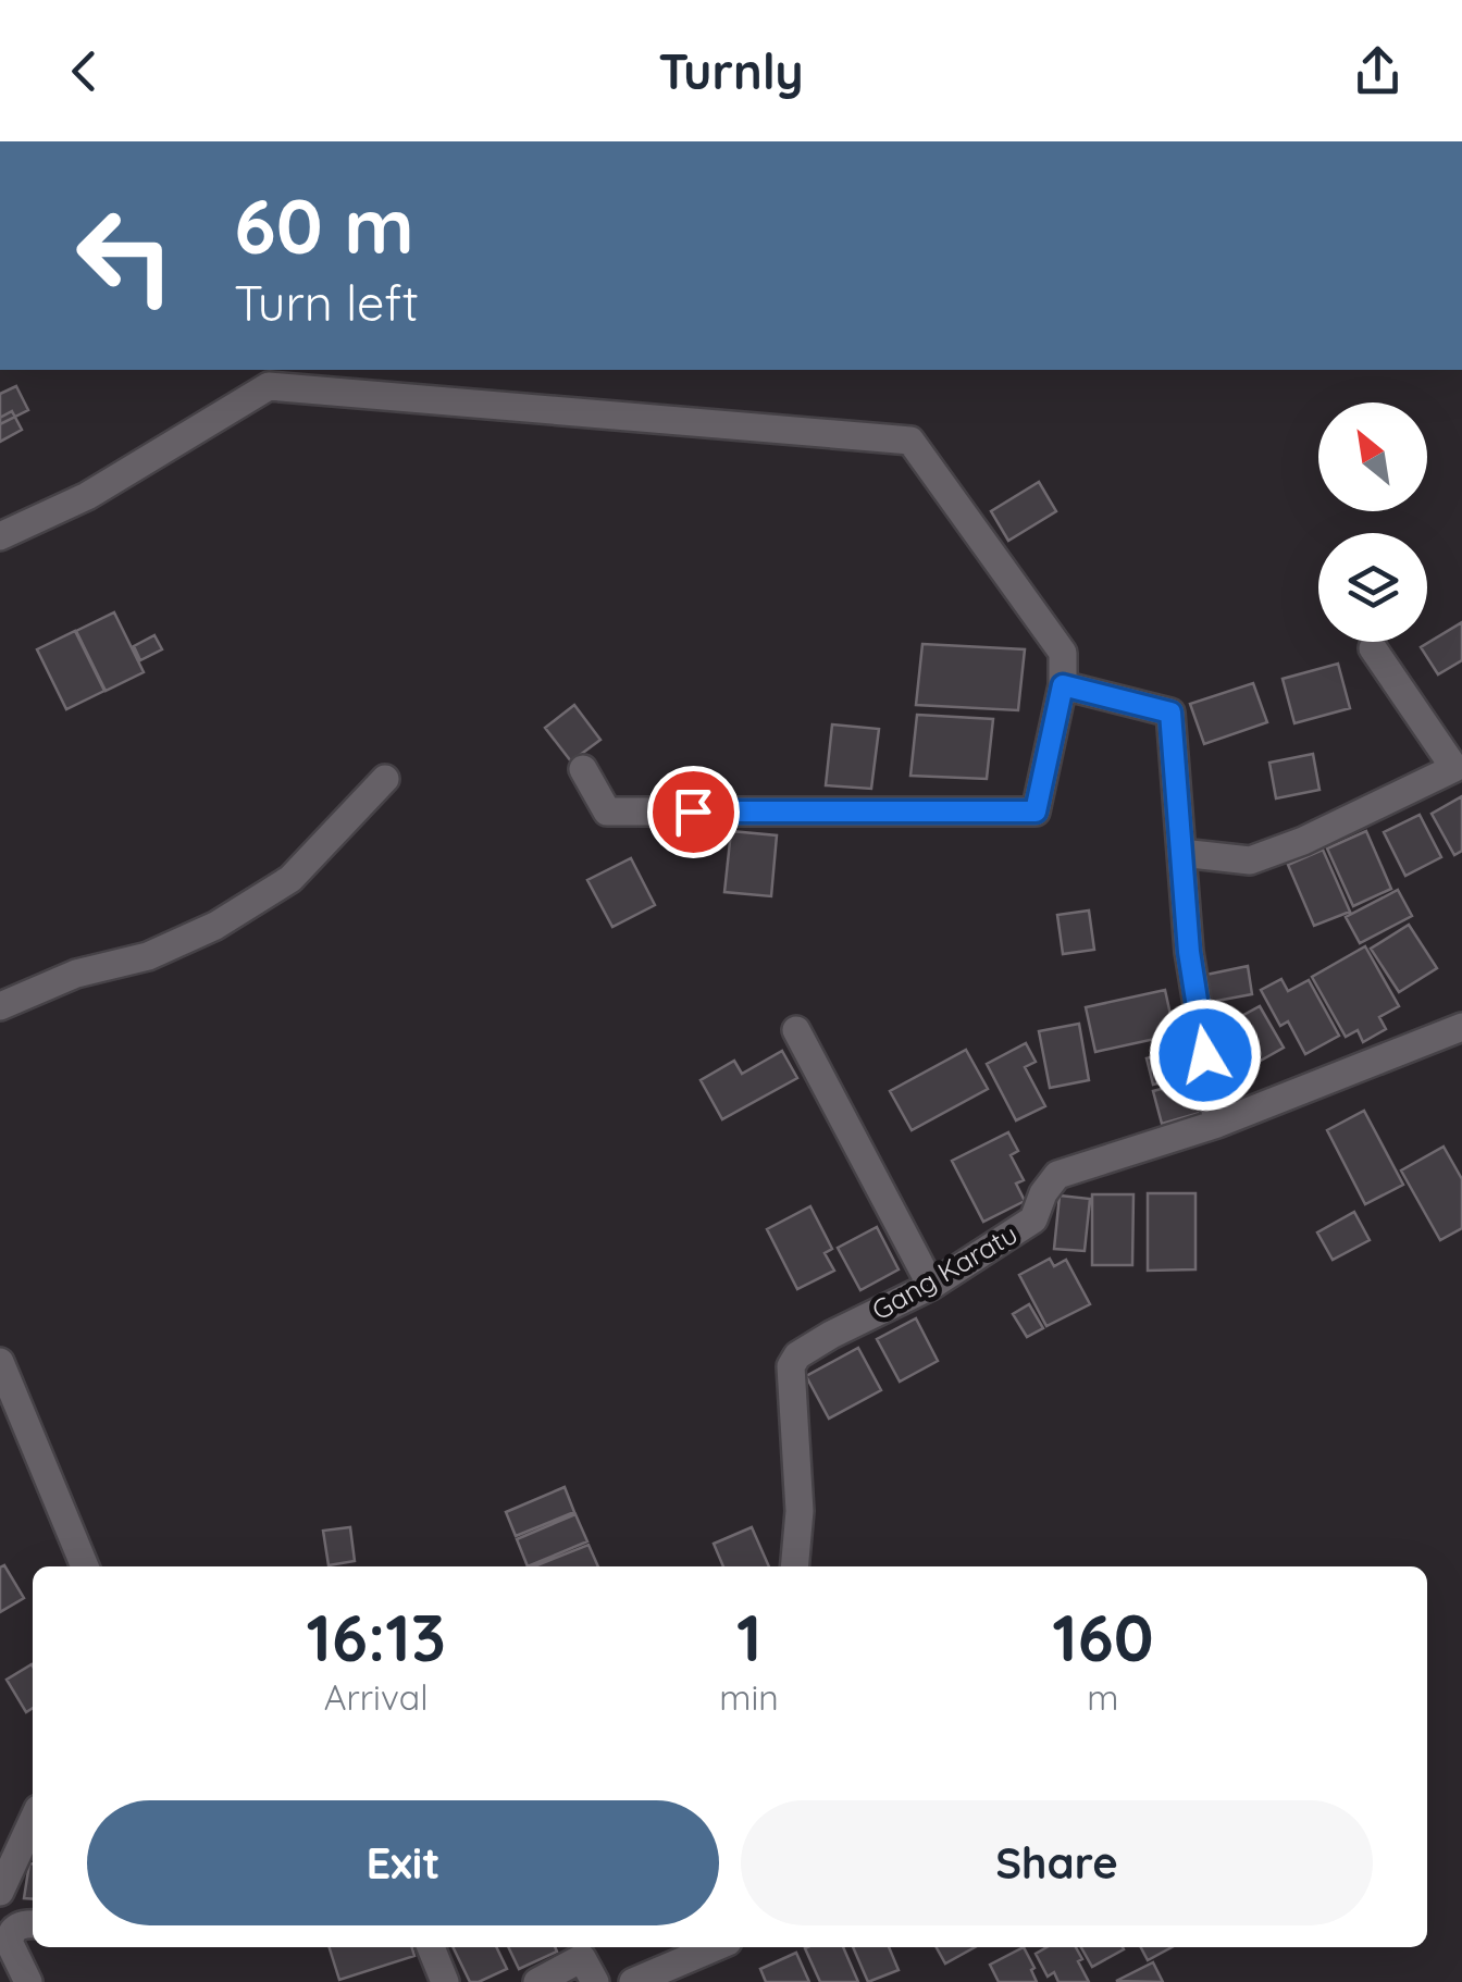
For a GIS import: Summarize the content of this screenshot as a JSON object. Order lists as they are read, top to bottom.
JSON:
{
  "streets": {
    "street": ["Gang Karatu"]
  },
  "north": "top left",
  "page": {
    "header": "Turnly",
    "turn": ["60 m", "Turn left"],
    "eta": [
      "16:13",
      "Arrival",
      "1",
      "min",
      "160",
      "m"
    ],
    "buttons": ["Exit", "Share"]
  }
}
